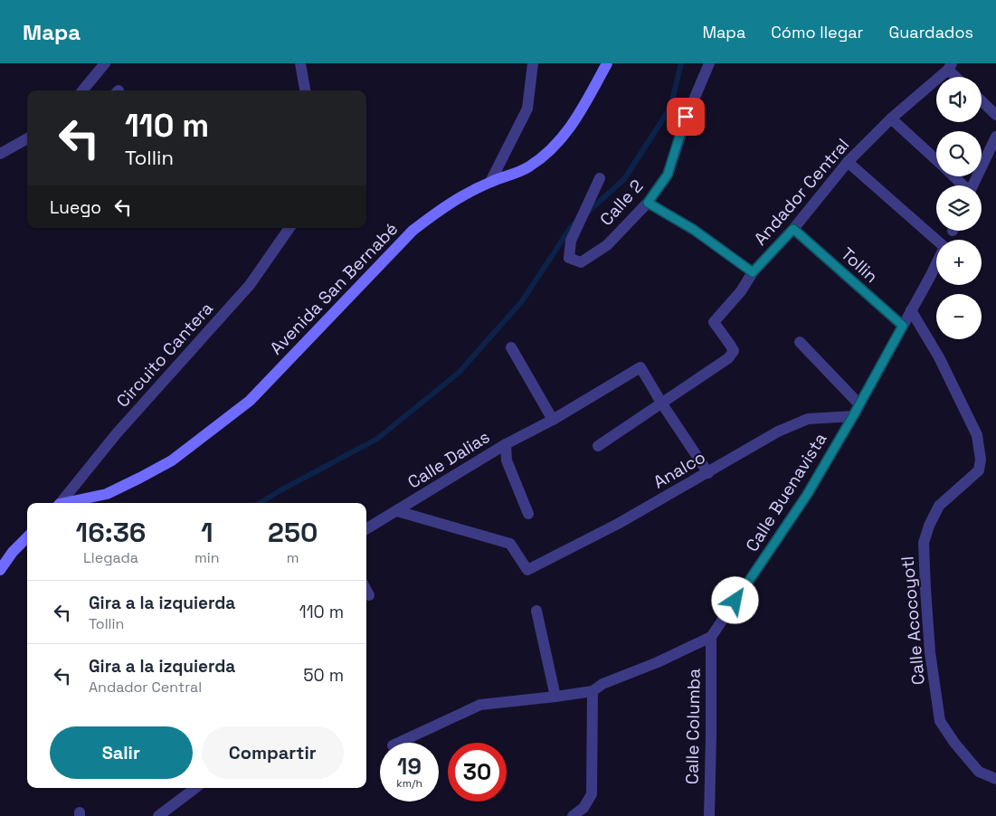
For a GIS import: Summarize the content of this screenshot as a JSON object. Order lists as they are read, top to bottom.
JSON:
{
  "streets": {
    "main road": ["Avenida San Bernabé"],
    "street": [
      "Andador Central",
      "Calle 2",
      "Tollin",
      "Circuito Cantera",
      "Calle Dalias",
      "Analco",
      "Calle Buenavista",
      "Calle Acocoyotl",
      "Calle Columba"
    ]
  },
  "crossings": [
    ["Andador Central", "Tollin"],
    ["Andador Central", "Calle Dalias"],
    ["Andador Central", "Calle Buenavista"],
    ["Tollin", "Calle Buenavista"],
    ["Calle Dalias", "Analco"],
    ["Analco", "Calle Buenavista"],
    ["Calle Buenavista", "Calle Acocoyotl"],
    ["Calle Buenavista", "Calle Columba"]
  ],
  "page": {
    "header": "Mapa",
    "nav": ["Mapa", "Cómo llegar", "Guardados"],
    "map_buttons": ["+", "−"],
    "turn": ["110 m", "Tollin"],
    "then": "Luego",
    "eta": [
      "16:36",
      "Llegada",
      "1",
      "min",
      "250",
      "m"
    ],
    "list": [
      {
        "name": "Gira a la izquierda",
        "note": "Tollin",
        "value": "110 m"
      },
      {
        "name": "Gira a la izquierda",
        "note": "Andador Central",
        "value": "50 m"
      }
    ],
    "buttons": ["Salir", "Compartir"],
    "speed": "19 km/h",
    "limit": "30"
  }
}
